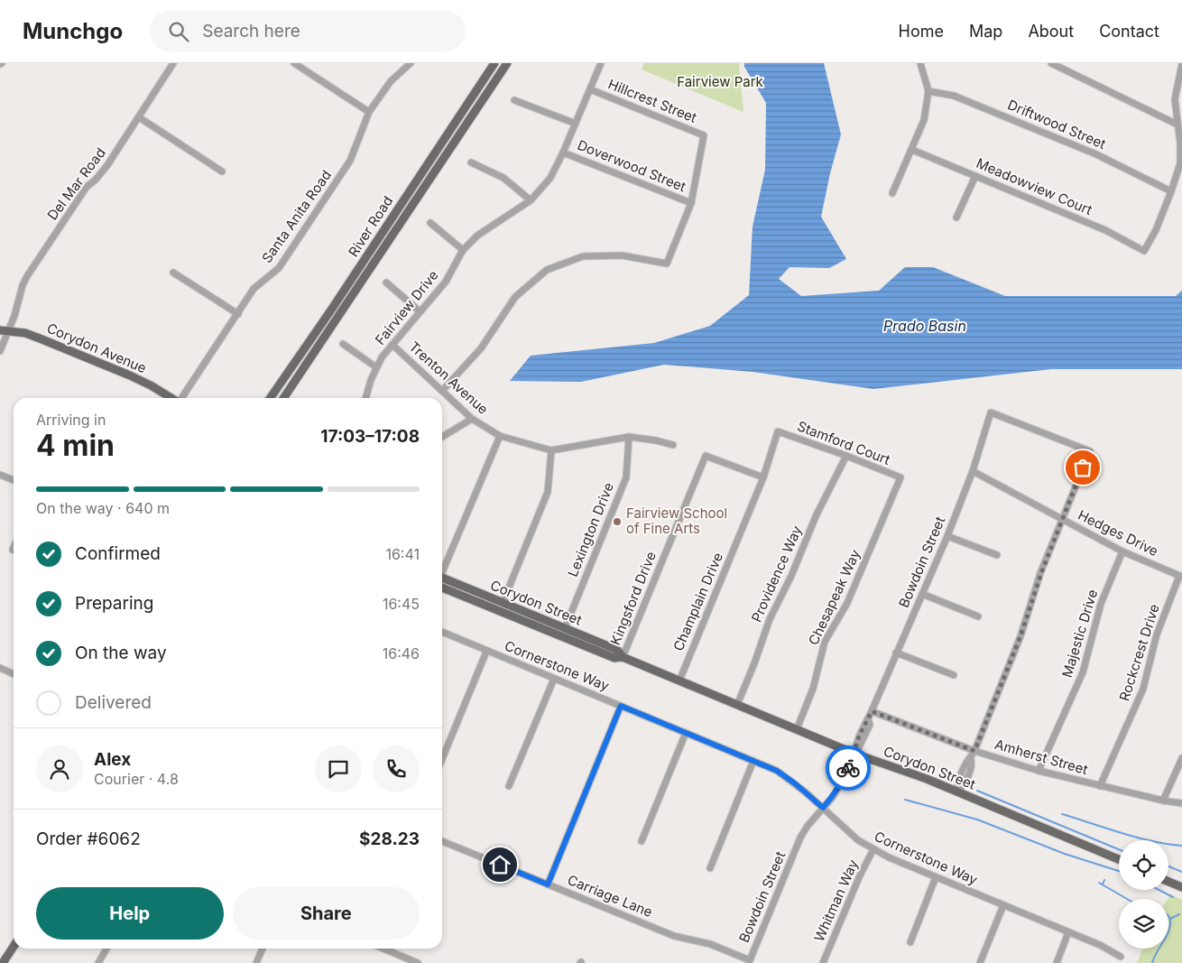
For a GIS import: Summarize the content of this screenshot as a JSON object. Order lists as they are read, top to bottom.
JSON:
{
  "streets": {
    "main road": ["River Road", "Corydon Avenue", "Corydon Street"],
    "street": [
      "Hillcrest Street",
      "Driftwood Street",
      "Doverwood Street",
      "Del Mar Road",
      "Meadowview Court",
      "Santa Anita Road",
      "Fairview Drive",
      "Trenton Avenue",
      "Stamford Court",
      "Lexington Drive",
      "Hedges Drive",
      "Bowdoin Street",
      "Providence Way",
      "Chesapeak Way",
      "Kingsford Drive",
      "Champlain Drive",
      "Majestic Drive",
      "Rockcrest Drive",
      "Cornerstone Way",
      "Amherst Street",
      "Carriage Lane",
      "Whitman Way"
    ]
  },
  "crossings": [
    ["Hillcrest Street", "Doverwood Street"],
    ["Hillcrest Street", "Fairview Drive"],
    ["Driftwood Street", "Meadowview Court"],
    ["Doverwood Street", "Fairview Drive"],
    ["Del Mar Road", "Corydon Avenue"],
    ["Fairview Drive", "Trenton Avenue"],
    ["Trenton Avenue", "Lexington Drive"],
    ["Stamford Court", "Providence Way"],
    ["Stamford Court", "Chesapeak Way"],
    ["Stamford Court", "Champlain Drive"],
    ["Lexington Drive", "Corydon Street"],
    ["Hedges Drive", "Bowdoin Street"],
    ["Hedges Drive", "Majestic Drive"],
    ["Hedges Drive", "Rockcrest Drive"],
    ["Bowdoin Street", "Corydon Street"],
    ["Bowdoin Street", "Cornerstone Way"],
    ["Bowdoin Street", "Amherst Street"],
    ["Bowdoin Street", "Carriage Lane"],
    ["Providence Way", "Corydon Street"],
    ["Chesapeak Way", "Corydon Street"],
    ["Kingsford Drive", "Champlain Drive"],
    ["Kingsford Drive", "Corydon Street"],
    ["Champlain Drive", "Corydon Street"],
    ["Majestic Drive", "Amherst Street"],
    ["Rockcrest Drive", "Amherst Street"],
    ["Cornerstone Way", "Whitman Way"]
  ],
  "water": ["Prado Basin"],
  "parks": ["Fairview Park"],
  "places": ["Fairview School of Fine Arts"],
  "page": {
    "header": "Munchgo",
    "search": "Search here",
    "nav": [
      "Home",
      "Map",
      "About",
      "Contact"
    ],
    "heading": ["4 min", "Arriving in", "17:03–17:08"],
    "panel": [
      "Alex",
      "Courier · 4.8",
      "Order #6062",
      "$28.23"
    ],
    "bar": "On the way · 640 m",
    "list": [
      ["Confirmed", "16:41"],
      ["Preparing", "16:45"],
      ["On the way", "16:46"],
      "Delivered"
    ],
    "buttons": ["Help", "Share"]
  }
}
